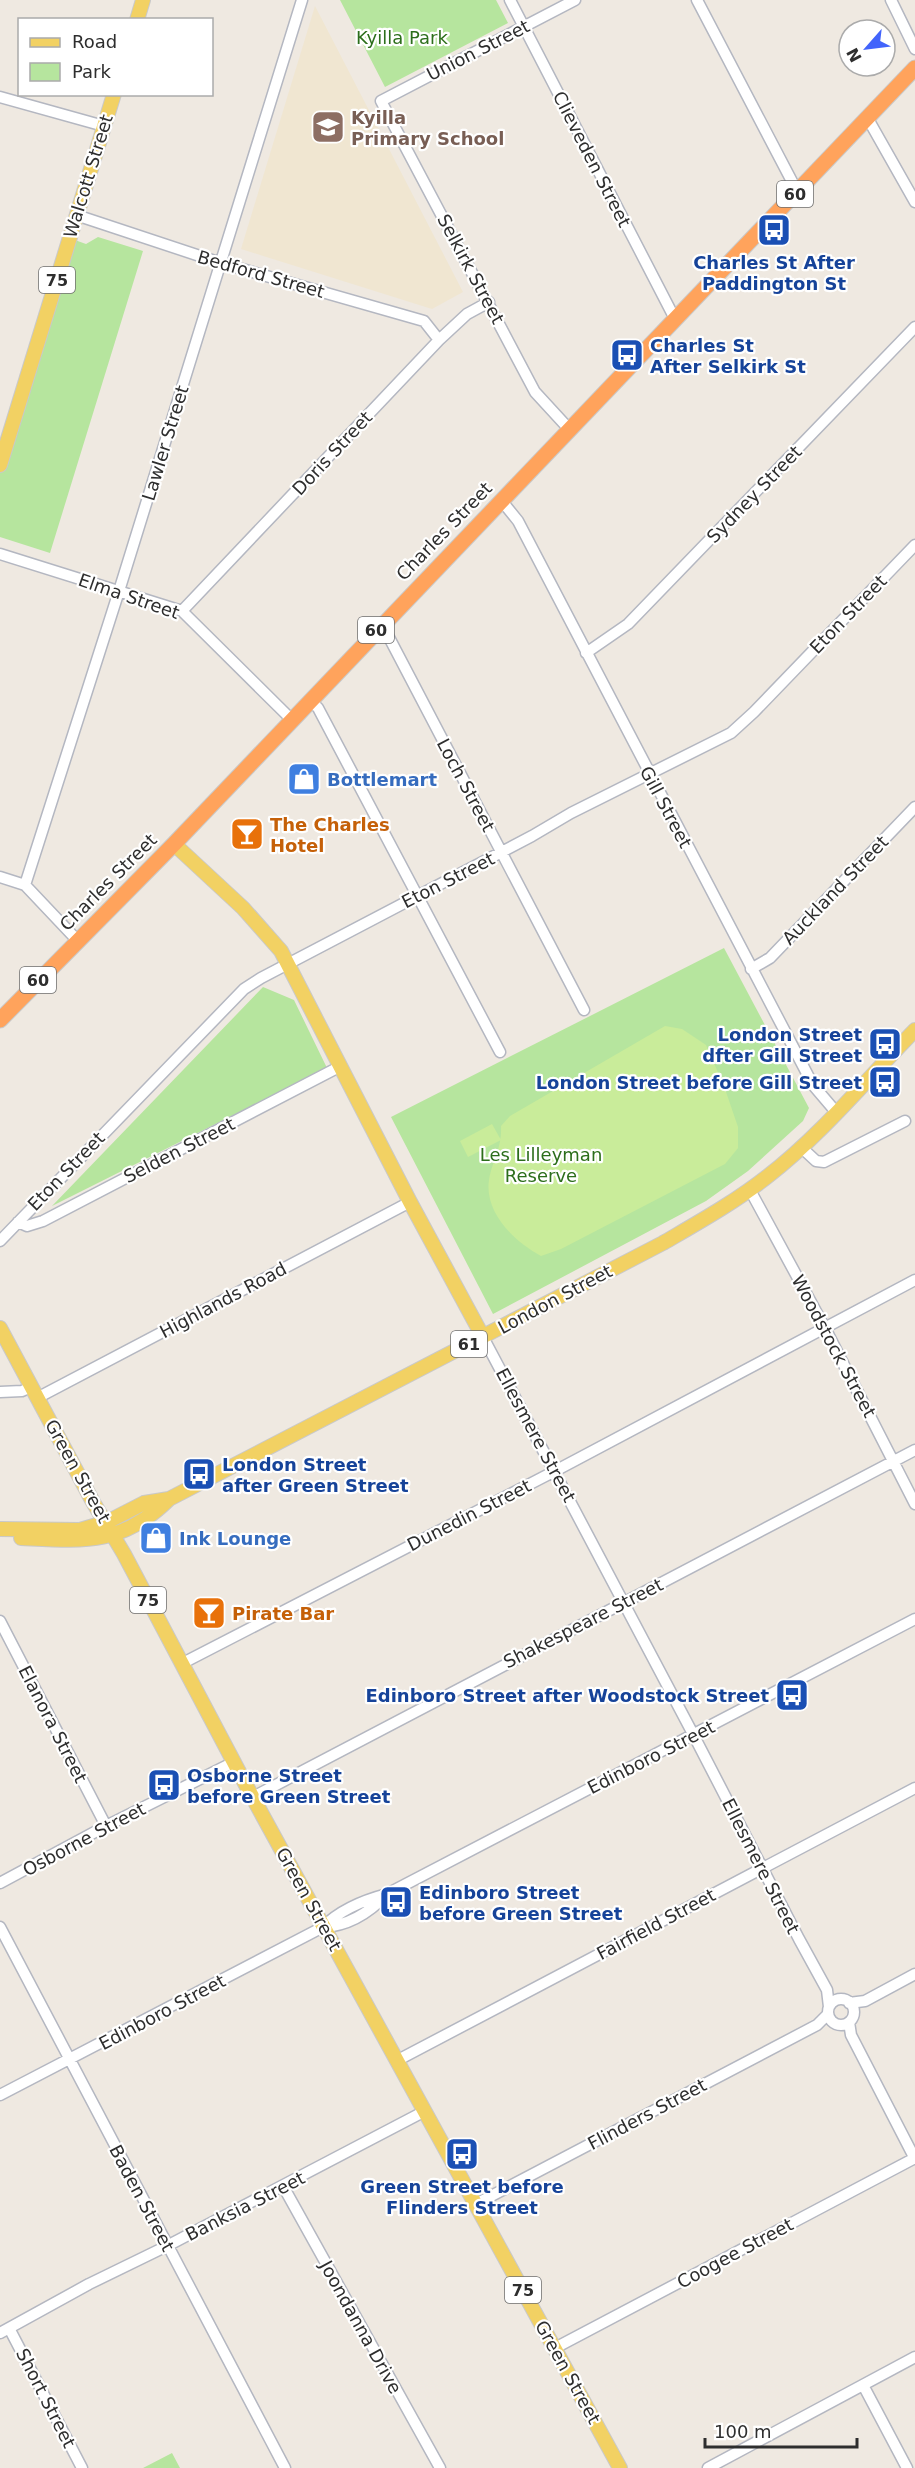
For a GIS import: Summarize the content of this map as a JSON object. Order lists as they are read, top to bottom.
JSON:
{
  "streets": {
    "highway": ["60", "Charles Street"],
    "main road": [
      "Walcott Street",
      "75",
      "London Street",
      "61",
      "Ellesmere Street",
      "Green Street"
    ],
    "street": [
      "Union Street",
      "Clieveden Street",
      "Selkirk Street",
      "Bedford Street",
      "Lawler Street",
      "Doris Street",
      "Sydney Street",
      "Elma Street",
      "Eton Street",
      "Loch Street",
      "Gill Street",
      "Auckland Street",
      "Selden Street",
      "Highlands Road",
      "Woodstock Street",
      "Dunedin Street",
      "Shakespeare Street",
      "Elanora Street",
      "Edinboro Street",
      "Osborne Street",
      "Fairfield Street",
      "Flinders Street",
      "Baden Street",
      "Banksia Street",
      "Coogee Street",
      "Joondanna Drive",
      "Short Street"
    ]
  },
  "crossings": [
    ["Union Street", "Clieveden Street"],
    ["Union Street", "Selkirk Street"],
    ["Clieveden Street", "Charles Street"],
    ["Walcott Street", "Bedford Street"],
    ["Selkirk Street", "Doris Street"],
    ["Selkirk Street", "Charles Street"],
    ["Bedford Street", "Lawler Street"],
    ["Bedford Street", "Doris Street"],
    ["Lawler Street", "Elma Street"],
    ["Doris Street", "Elma Street"],
    ["Sydney Street", "Gill Street"],
    ["Charles Street", "Elma Street"],
    ["Charles Street", "Loch Street"],
    ["Charles Street", "Gill Street"],
    ["Charles Street", "Ellesmere Street"],
    ["Eton Street", "Loch Street"],
    ["Eton Street", "Gill Street"],
    ["Eton Street", "Selden Street"],
    ["Eton Street", "Ellesmere Street"],
    ["Gill Street", "Auckland Street"],
    ["Gill Street", "London Street"],
    ["Selden Street", "Ellesmere Street"],
    ["London Street", "Woodstock Street"],
    ["London Street", "Ellesmere Street"],
    ["London Street", "Green Street"],
    ["Highlands Road", "Ellesmere Street"],
    ["Highlands Road", "Green Street"],
    ["Woodstock Street", "Dunedin Street"],
    ["Woodstock Street", "Shakespeare Street"],
    ["Ellesmere Street", "Dunedin Street"],
    ["Ellesmere Street", "Shakespeare Street"],
    ["Ellesmere Street", "Edinboro Street"],
    ["Ellesmere Street", "Fairfield Street"],
    ["Ellesmere Street", "Flinders Street"],
    ["Green Street", "Dunedin Street"],
    ["Green Street", "Shakespeare Street"],
    ["Green Street", "Edinboro Street"],
    ["Green Street", "Osborne Street"],
    ["Green Street", "Fairfield Street"],
    ["Green Street", "Flinders Street"],
    ["Green Street", "Banksia Street"],
    ["Green Street", "Coogee Street"],
    ["Elanora Street", "Osborne Street"],
    ["Edinboro Street", "Baden Street"],
    ["Baden Street", "Banksia Street"],
    ["Banksia Street", "Joondanna Drive"],
    ["Banksia Street", "Short Street"]
  ],
  "parks": ["Kyilla Park", "Les Lilleyman Reserve"],
  "places": {
    "school or university": ["Kyilla Primary School"],
    "bus stop": [
      "Charles St After Paddington St",
      "Charles St After Selkirk St",
      "London Street dfter Gill Street",
      "London Street before Gill Street",
      "London Street after Green Street",
      "Edinboro Street after Woodstock Street",
      "Osborne Street before Green Street",
      "Edinboro Street before Green Street",
      "Green Street before Flinders Street"
    ],
    "shop": ["Bottlemart", "Ink Lounge"],
    "bar": ["The Charles Hotel", "Pirate Bar"]
  },
  "legend": ["Road", "Park"],
  "scale_bar": "100 m",
  "north": "bottom left"
}
